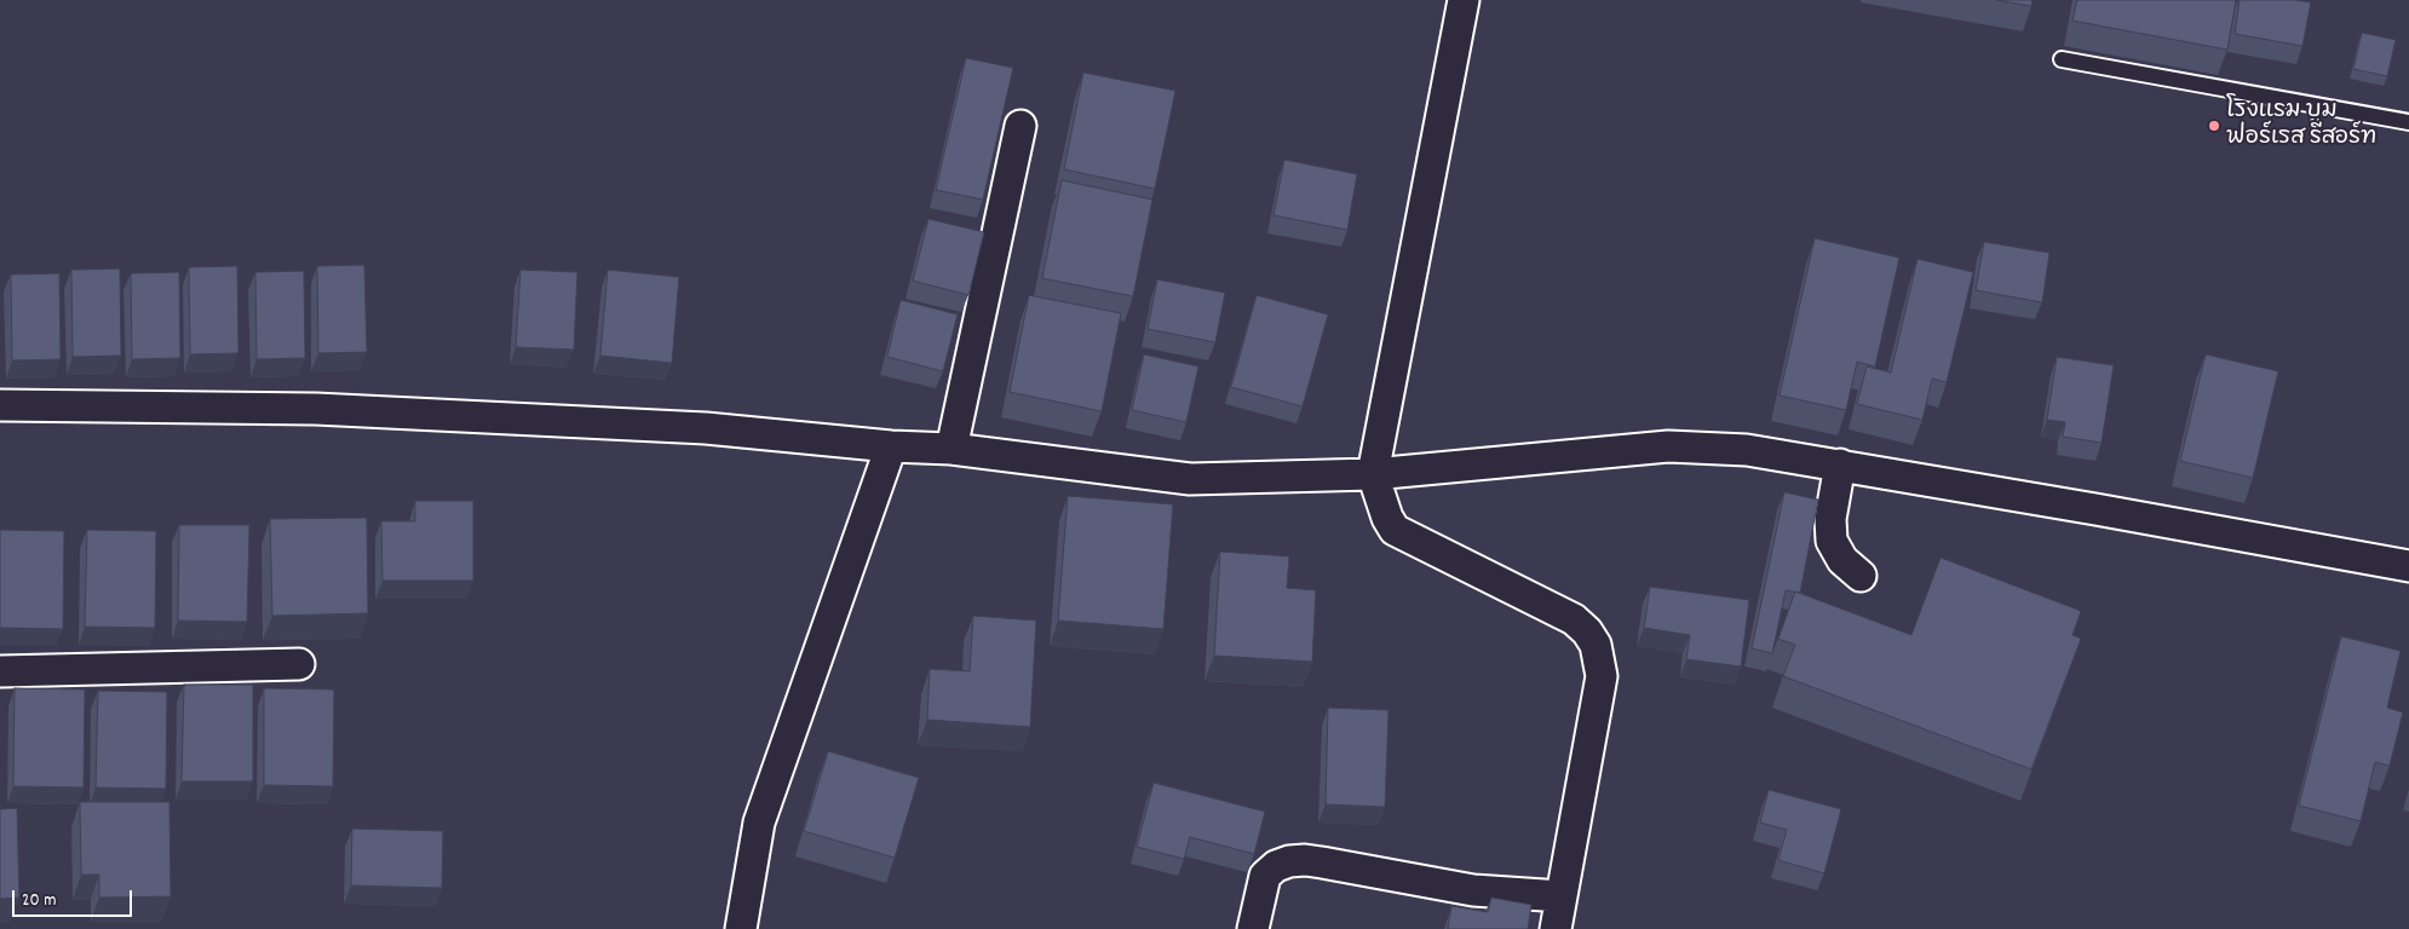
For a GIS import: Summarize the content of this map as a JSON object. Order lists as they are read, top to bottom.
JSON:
{
  "places": ["โรงแรม บูม ฟอร์เรส รีสอร์ท"],
  "scale_bar": "20 m"
}
